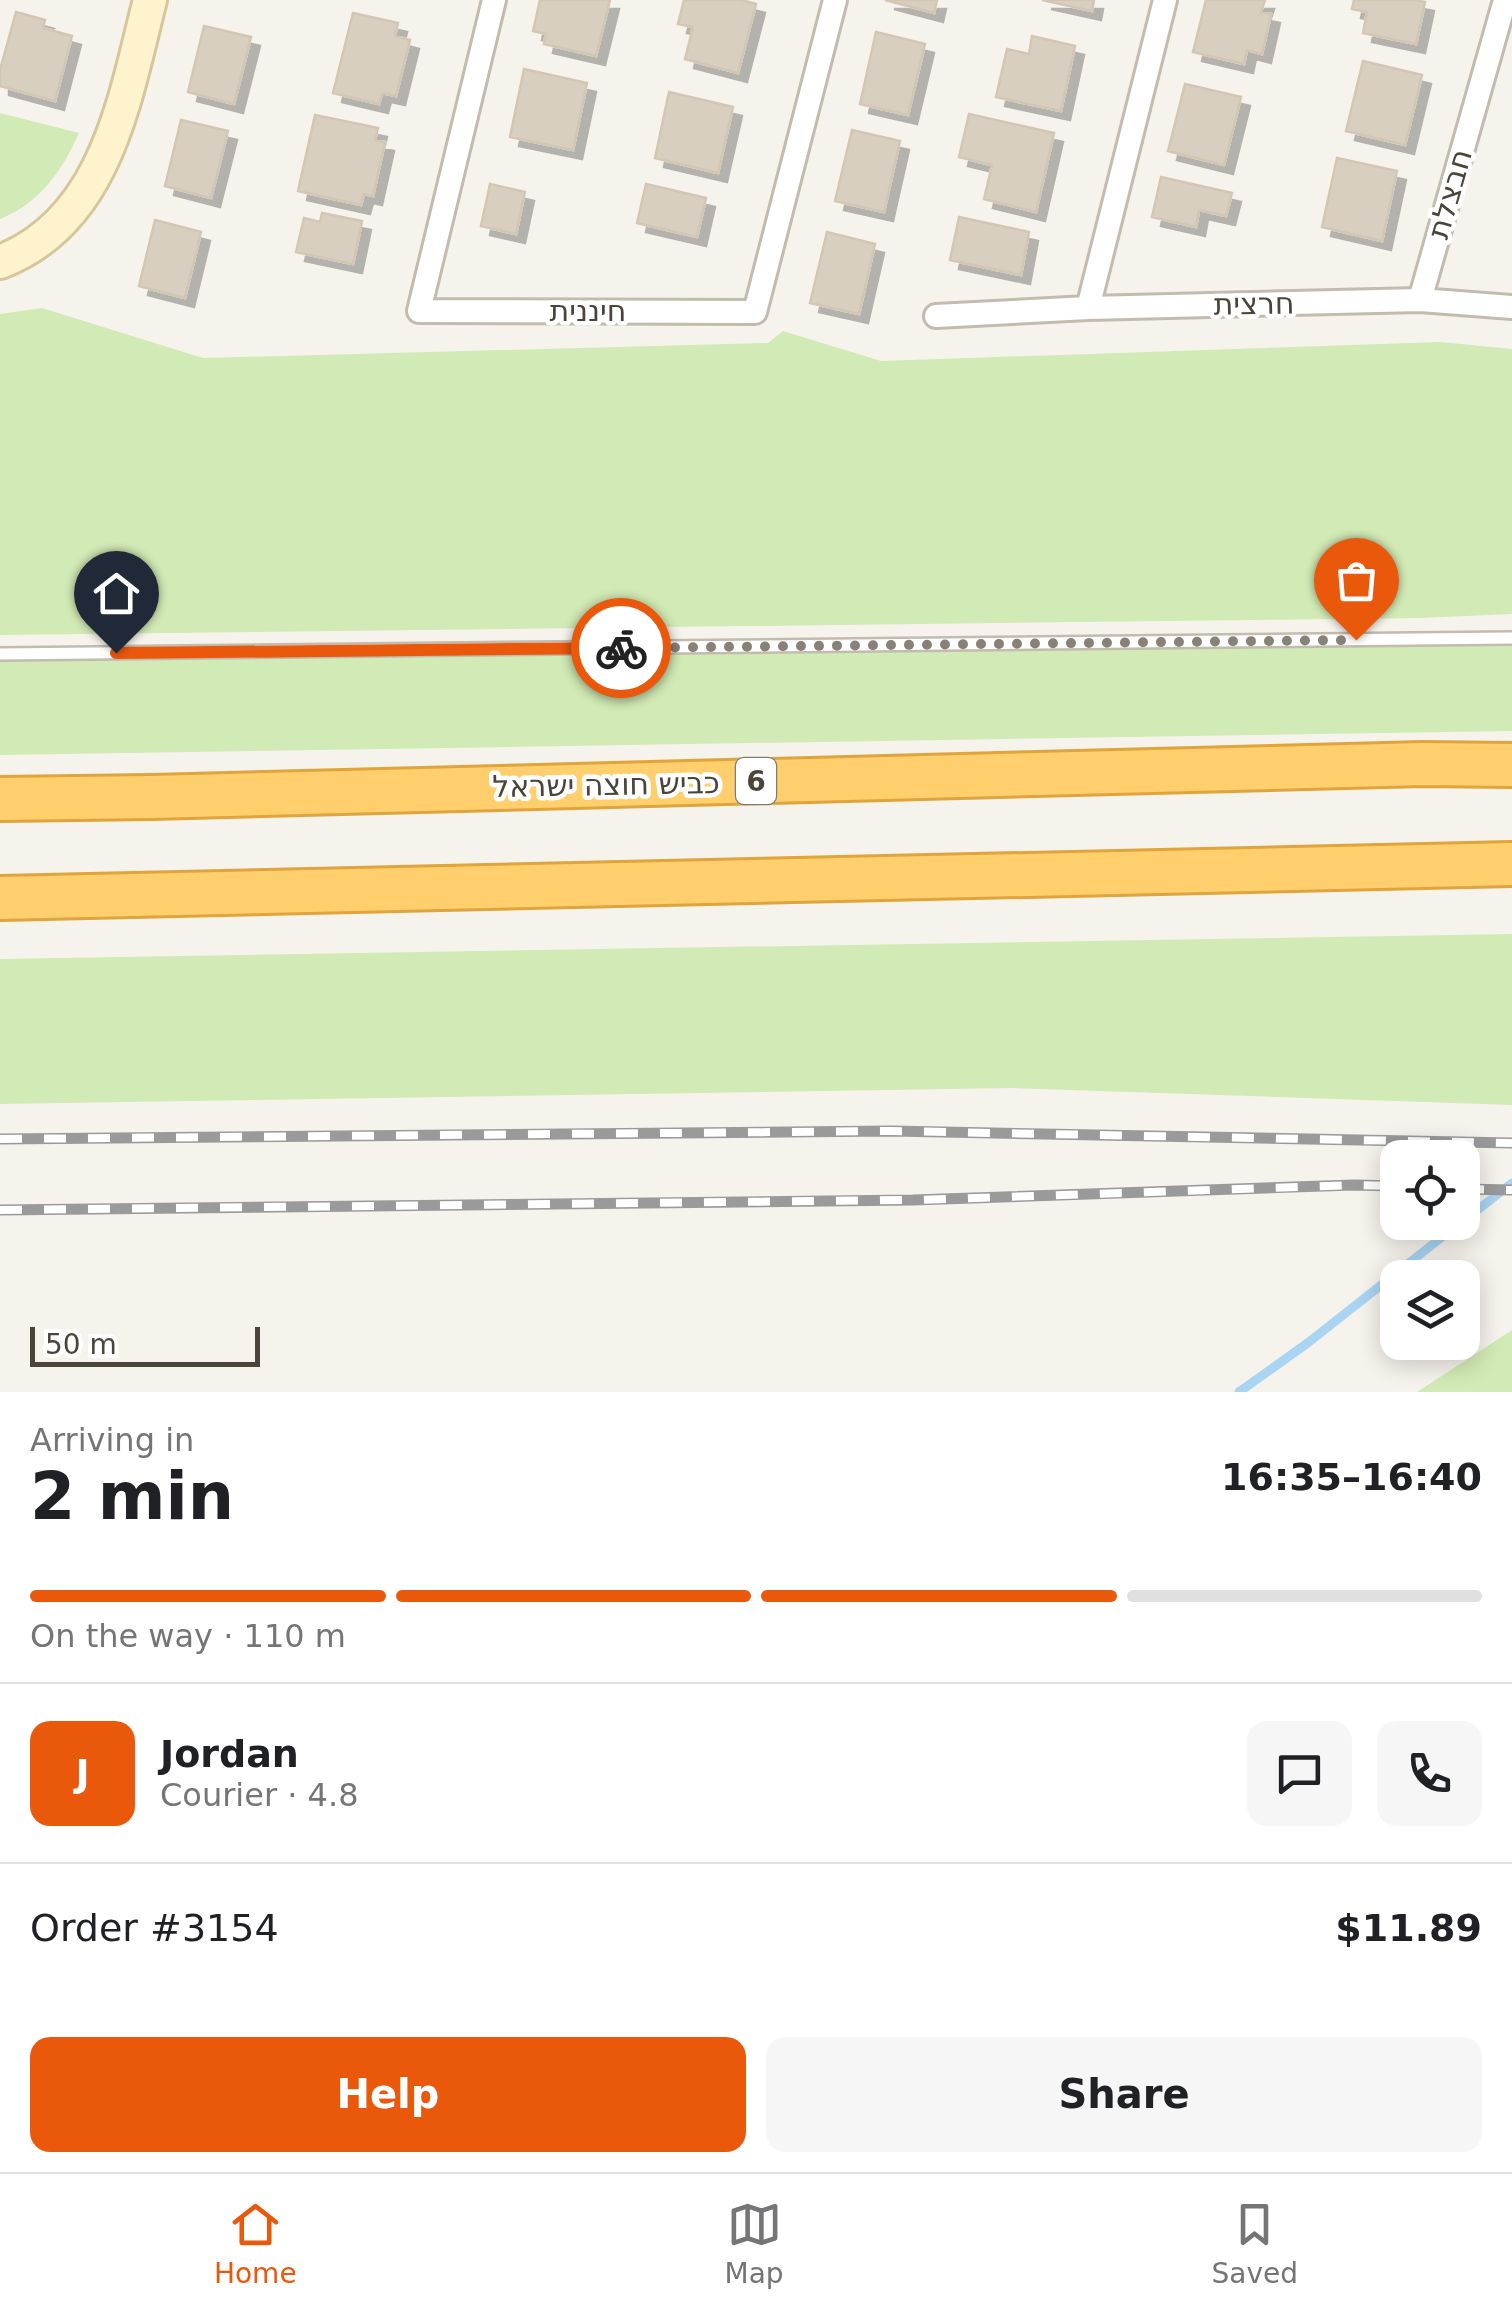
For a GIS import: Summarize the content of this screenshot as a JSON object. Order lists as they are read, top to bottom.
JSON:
{
  "streets": {
    "highway": ["6", "כביש חוצה ישראל"],
    "street": ["חבצלת", "חרצית", "חיננית"]
  },
  "crossings": [
    ["חבצלת", "חרצית"]
  ],
  "scale_bar": "50 m",
  "page": {
    "scale": "50 m",
    "heading": ["2 min", "Arriving in", "16:35–16:40"],
    "panel": [
      "Jordan",
      "Courier · 4.8",
      "Order #3154",
      "$11.89"
    ],
    "bar": "On the way · 110 m",
    "round": "J",
    "buttons": ["Help", "Share"],
    "tabs": ["Home", "Map", "Saved"]
  }
}
